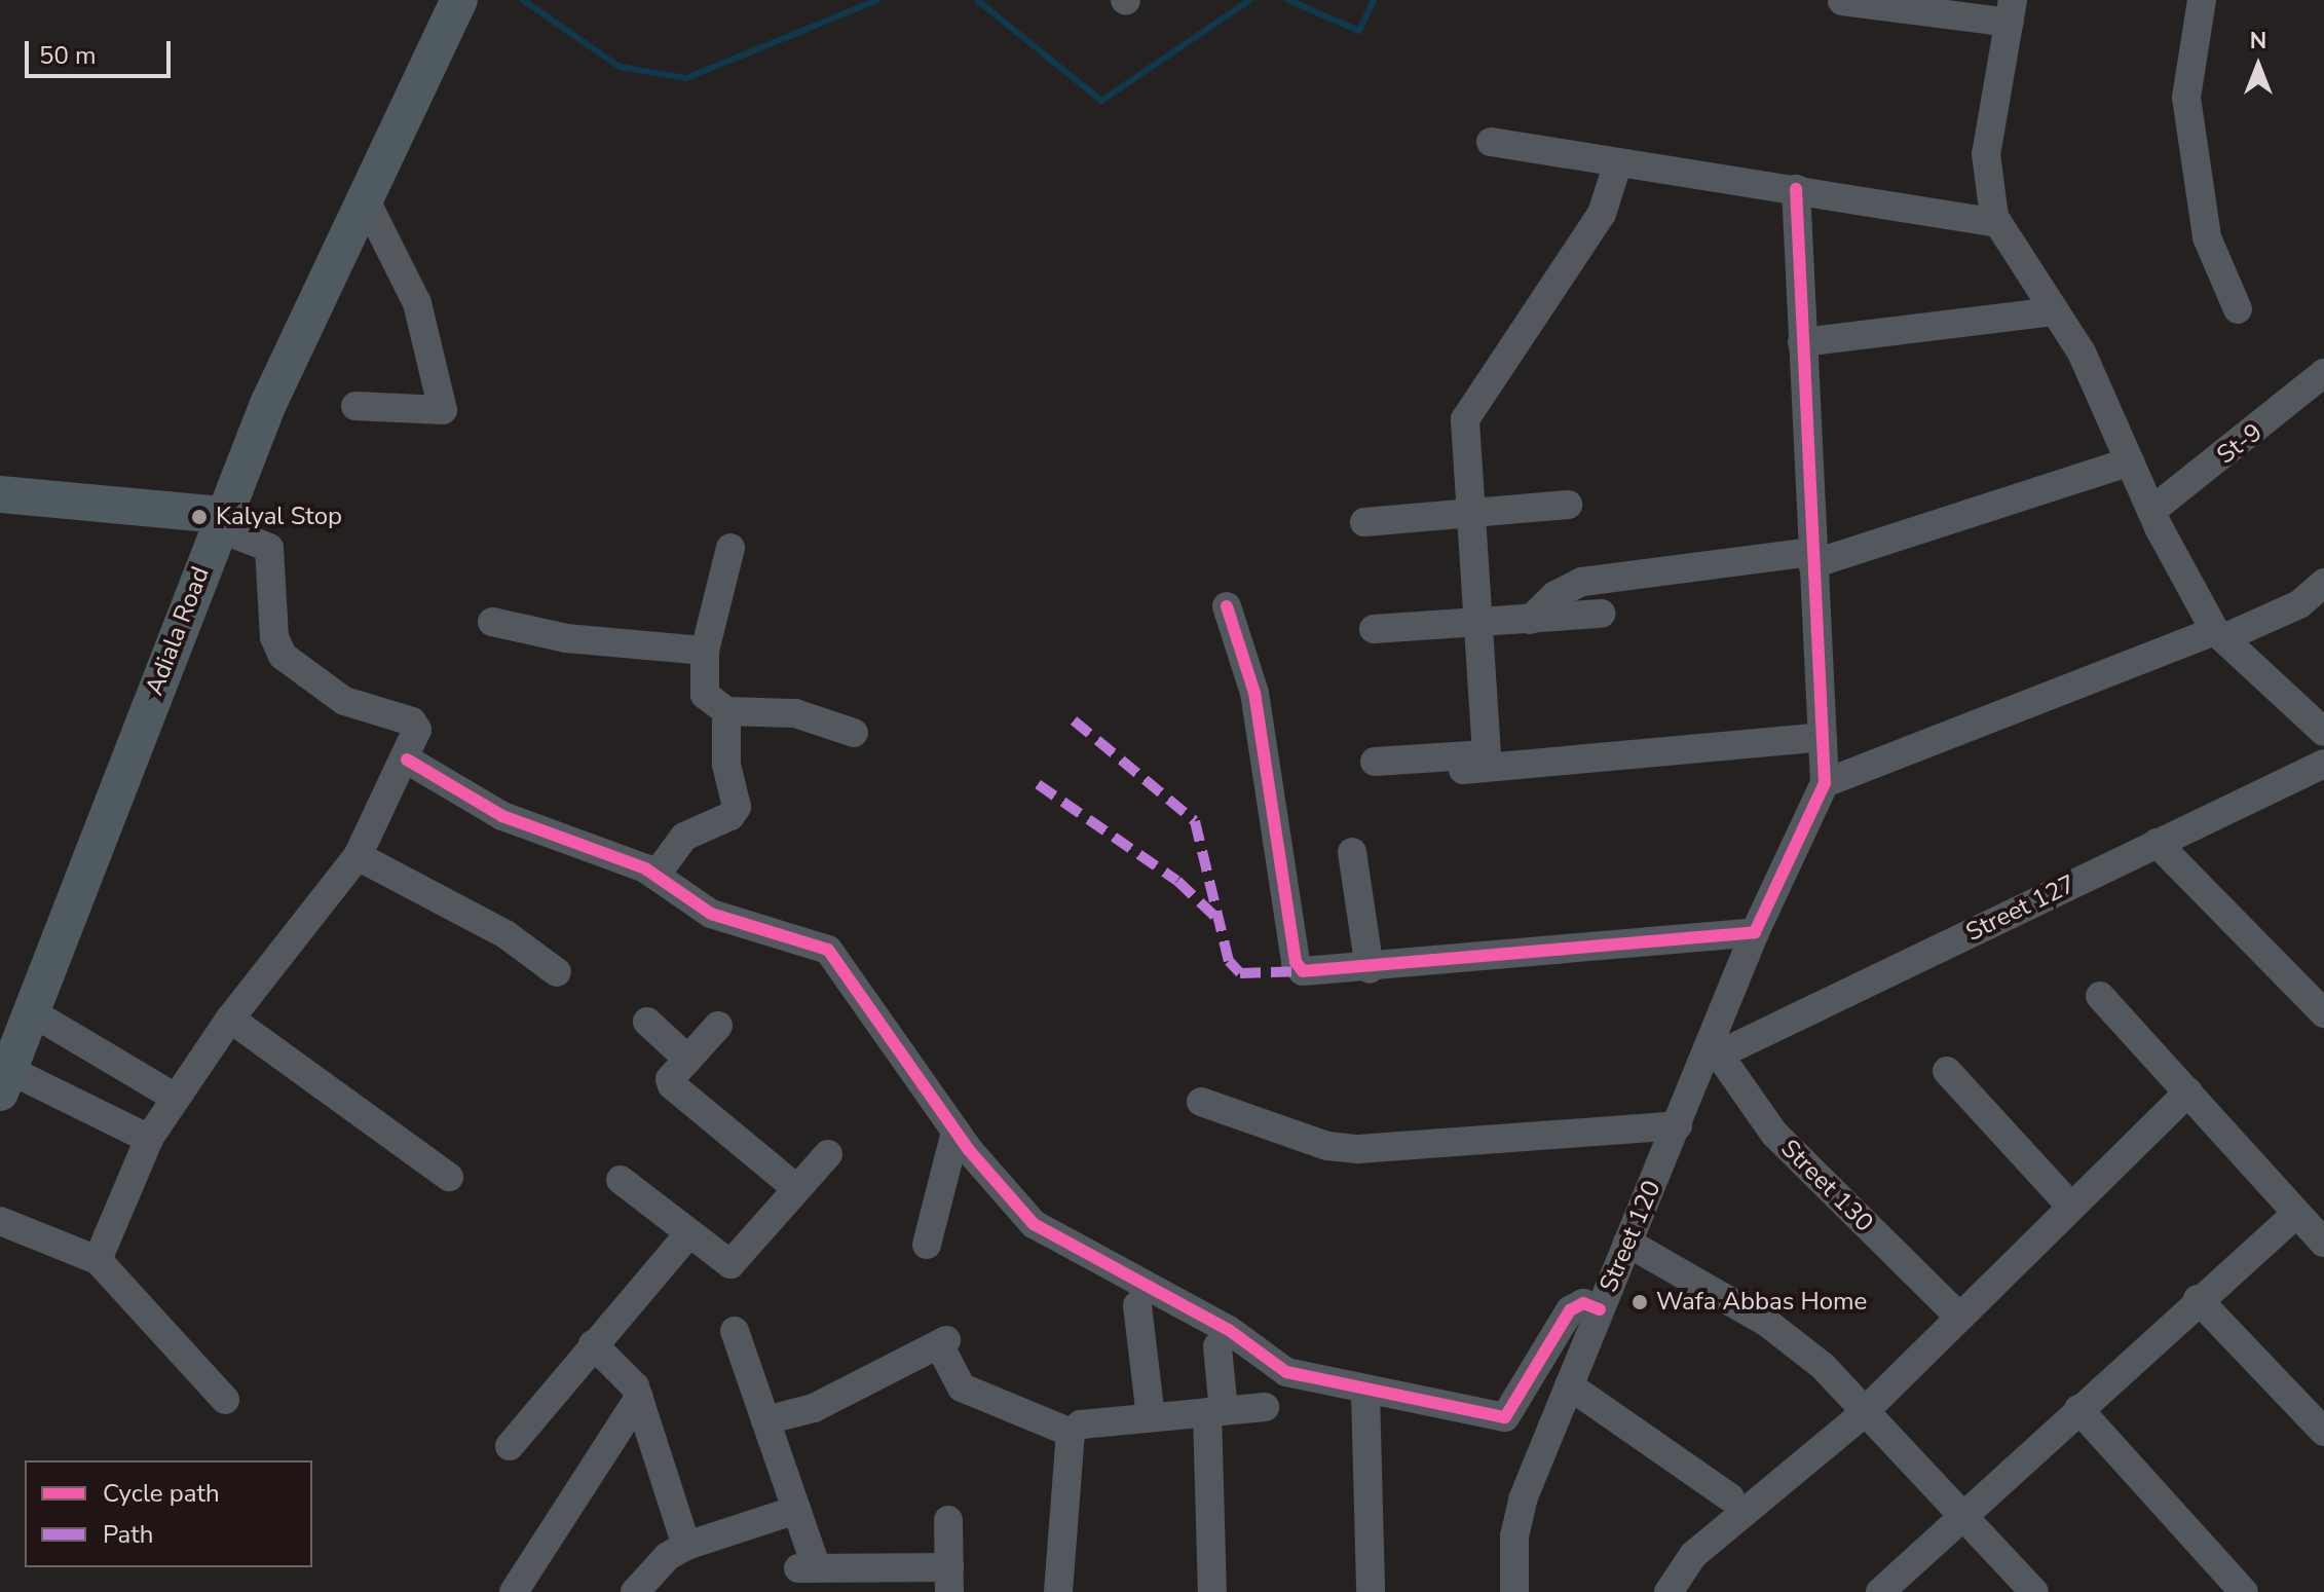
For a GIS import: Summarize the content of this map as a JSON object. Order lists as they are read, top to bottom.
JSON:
{
  "streets": {
    "main road": ["Adiala Road"],
    "street": [
      "St-9",
      "Street 127",
      "Street 130",
      "Street 120"
    ]
  },
  "crossings": [
    ["Street 127", "Street 130"],
    ["Street 127", "Street 120"],
    ["Street 130", "Street 120"]
  ],
  "places": ["Kalyal Stop", "Wafa Abbas Home"],
  "legend": ["Cycle path", "Path"],
  "scale_bar": "50 m",
  "north": "top"
}
